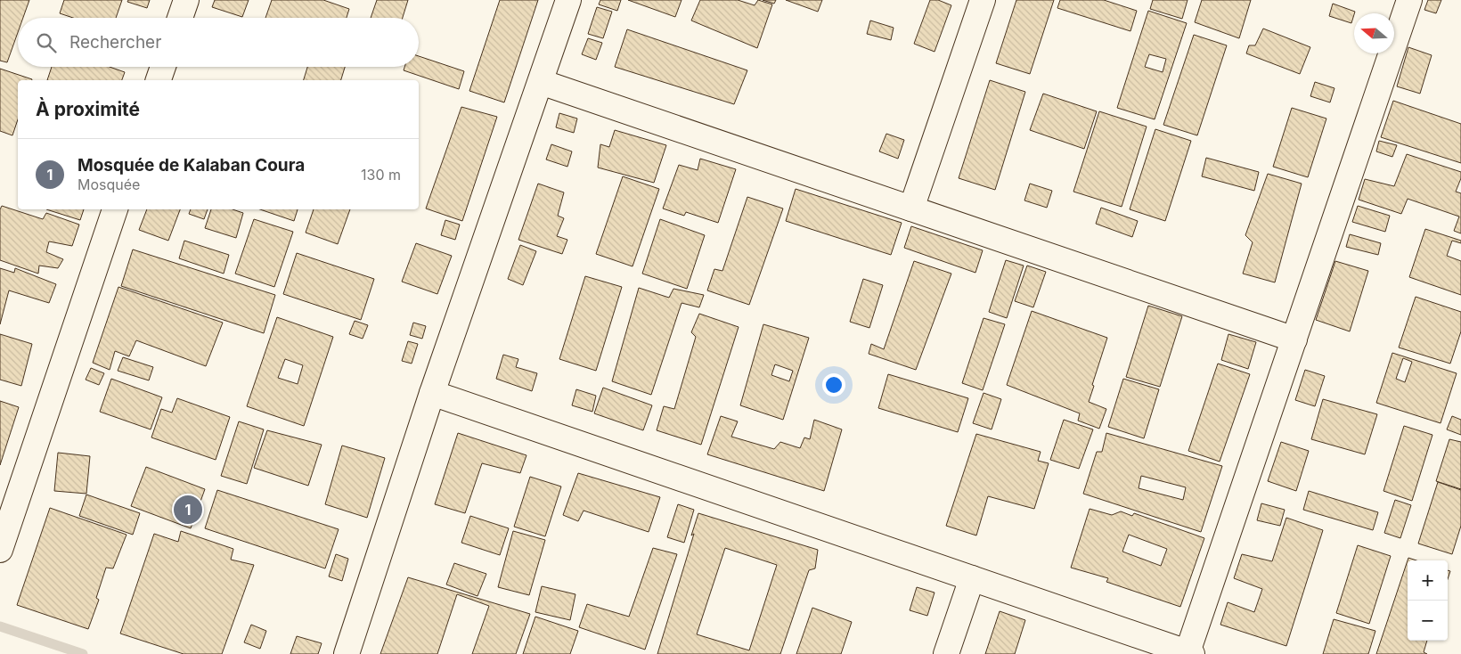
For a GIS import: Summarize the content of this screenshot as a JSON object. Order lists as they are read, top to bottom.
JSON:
{
  "north": "left",
  "page": {
    "search": "Rechercher",
    "heading": "À proximité",
    "list": [
      {
        "mark": "1",
        "name": "Mosquée de Kalaban Coura",
        "note": "Mosquée",
        "value": "130 m"
      }
    ],
    "pins": "1",
    "map_buttons": ["+", "−"]
  }
}
